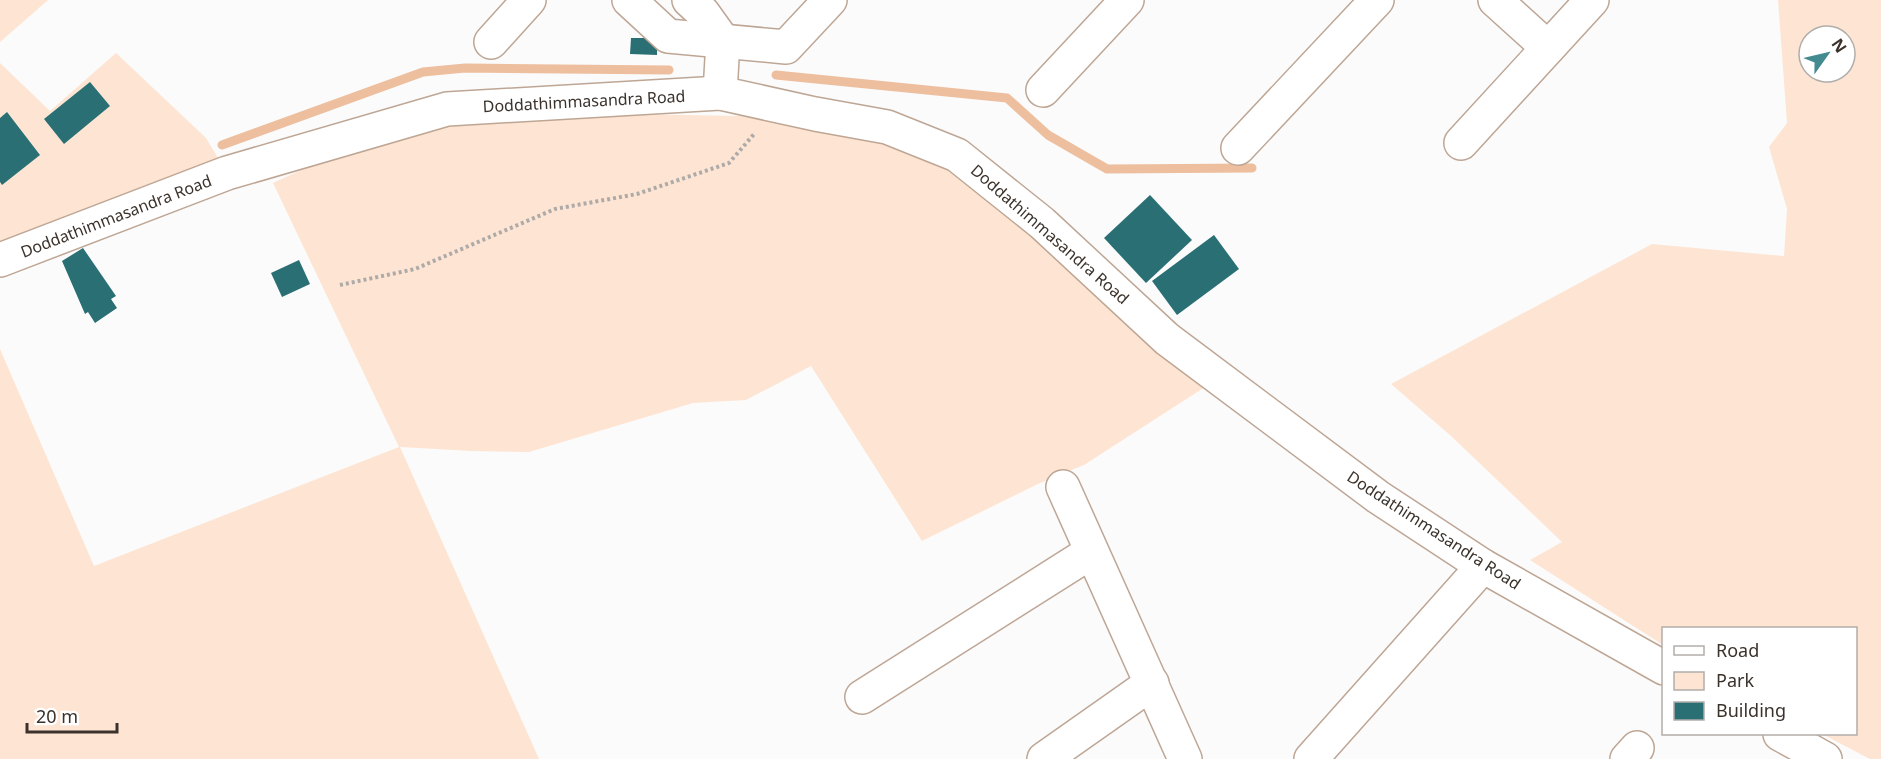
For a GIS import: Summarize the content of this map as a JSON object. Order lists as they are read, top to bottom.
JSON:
{
  "streets": {
    "street": ["Doddathimmasandra Road"]
  },
  "legend": ["Road", "Park", "Building"],
  "scale_bar": "20 m",
  "north": "top right"
}
